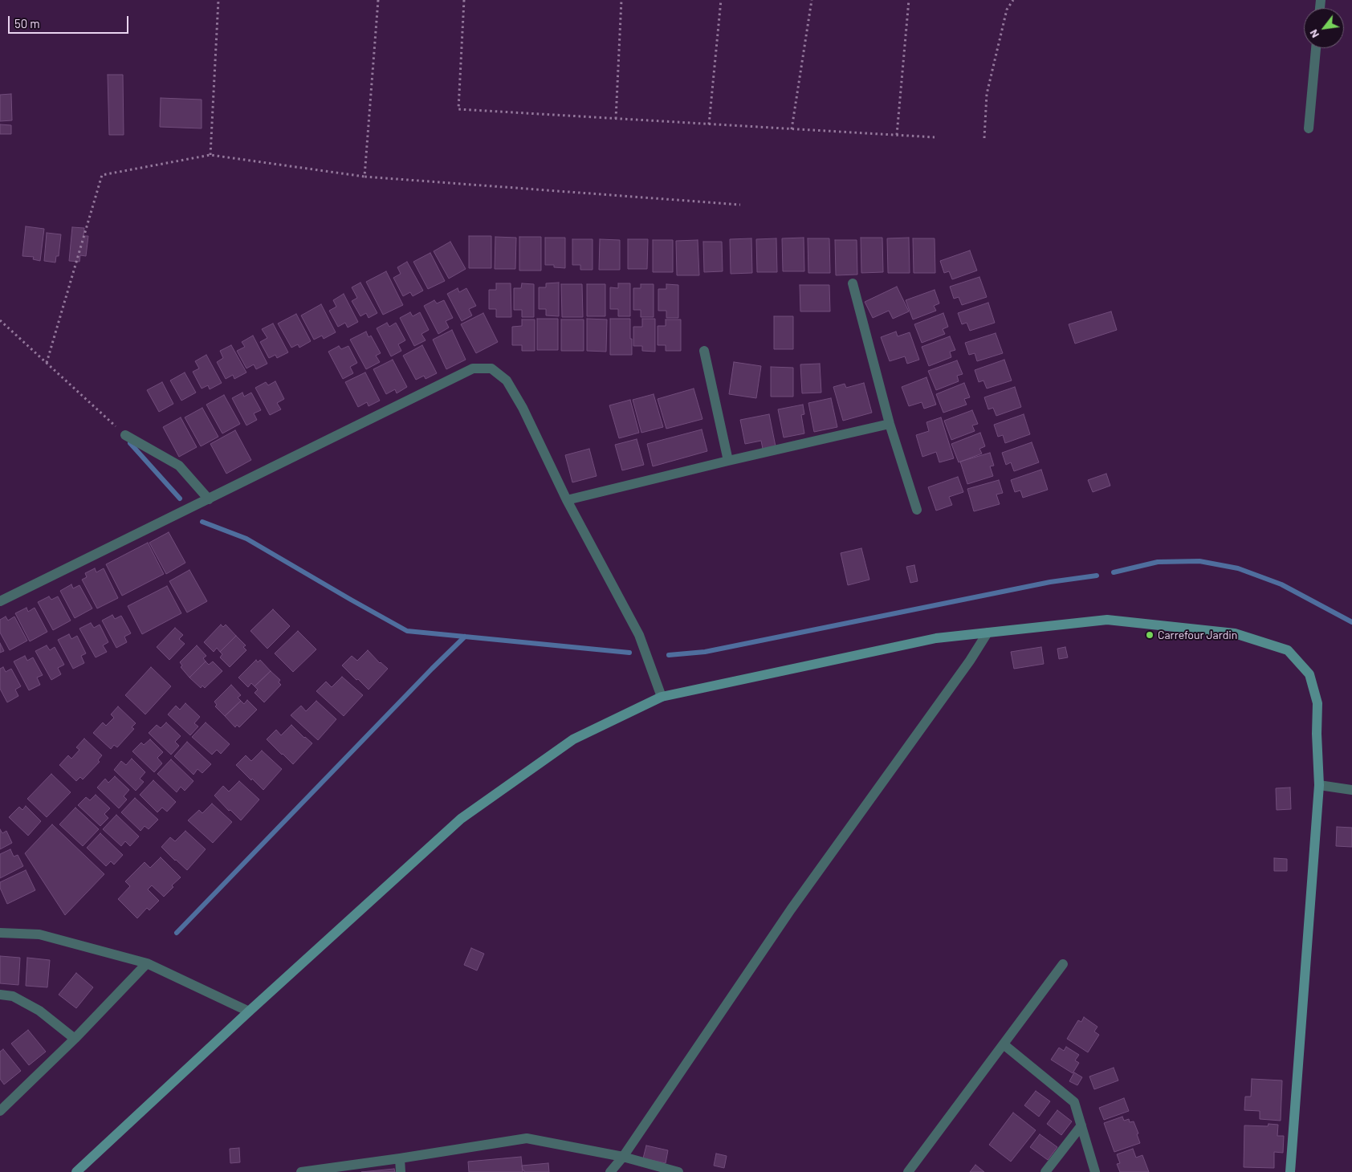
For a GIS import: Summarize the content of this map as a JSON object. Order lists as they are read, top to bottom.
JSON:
{
  "places": ["Carrefour Jardin"],
  "scale_bar": "50 m",
  "north": "bottom left"
}
